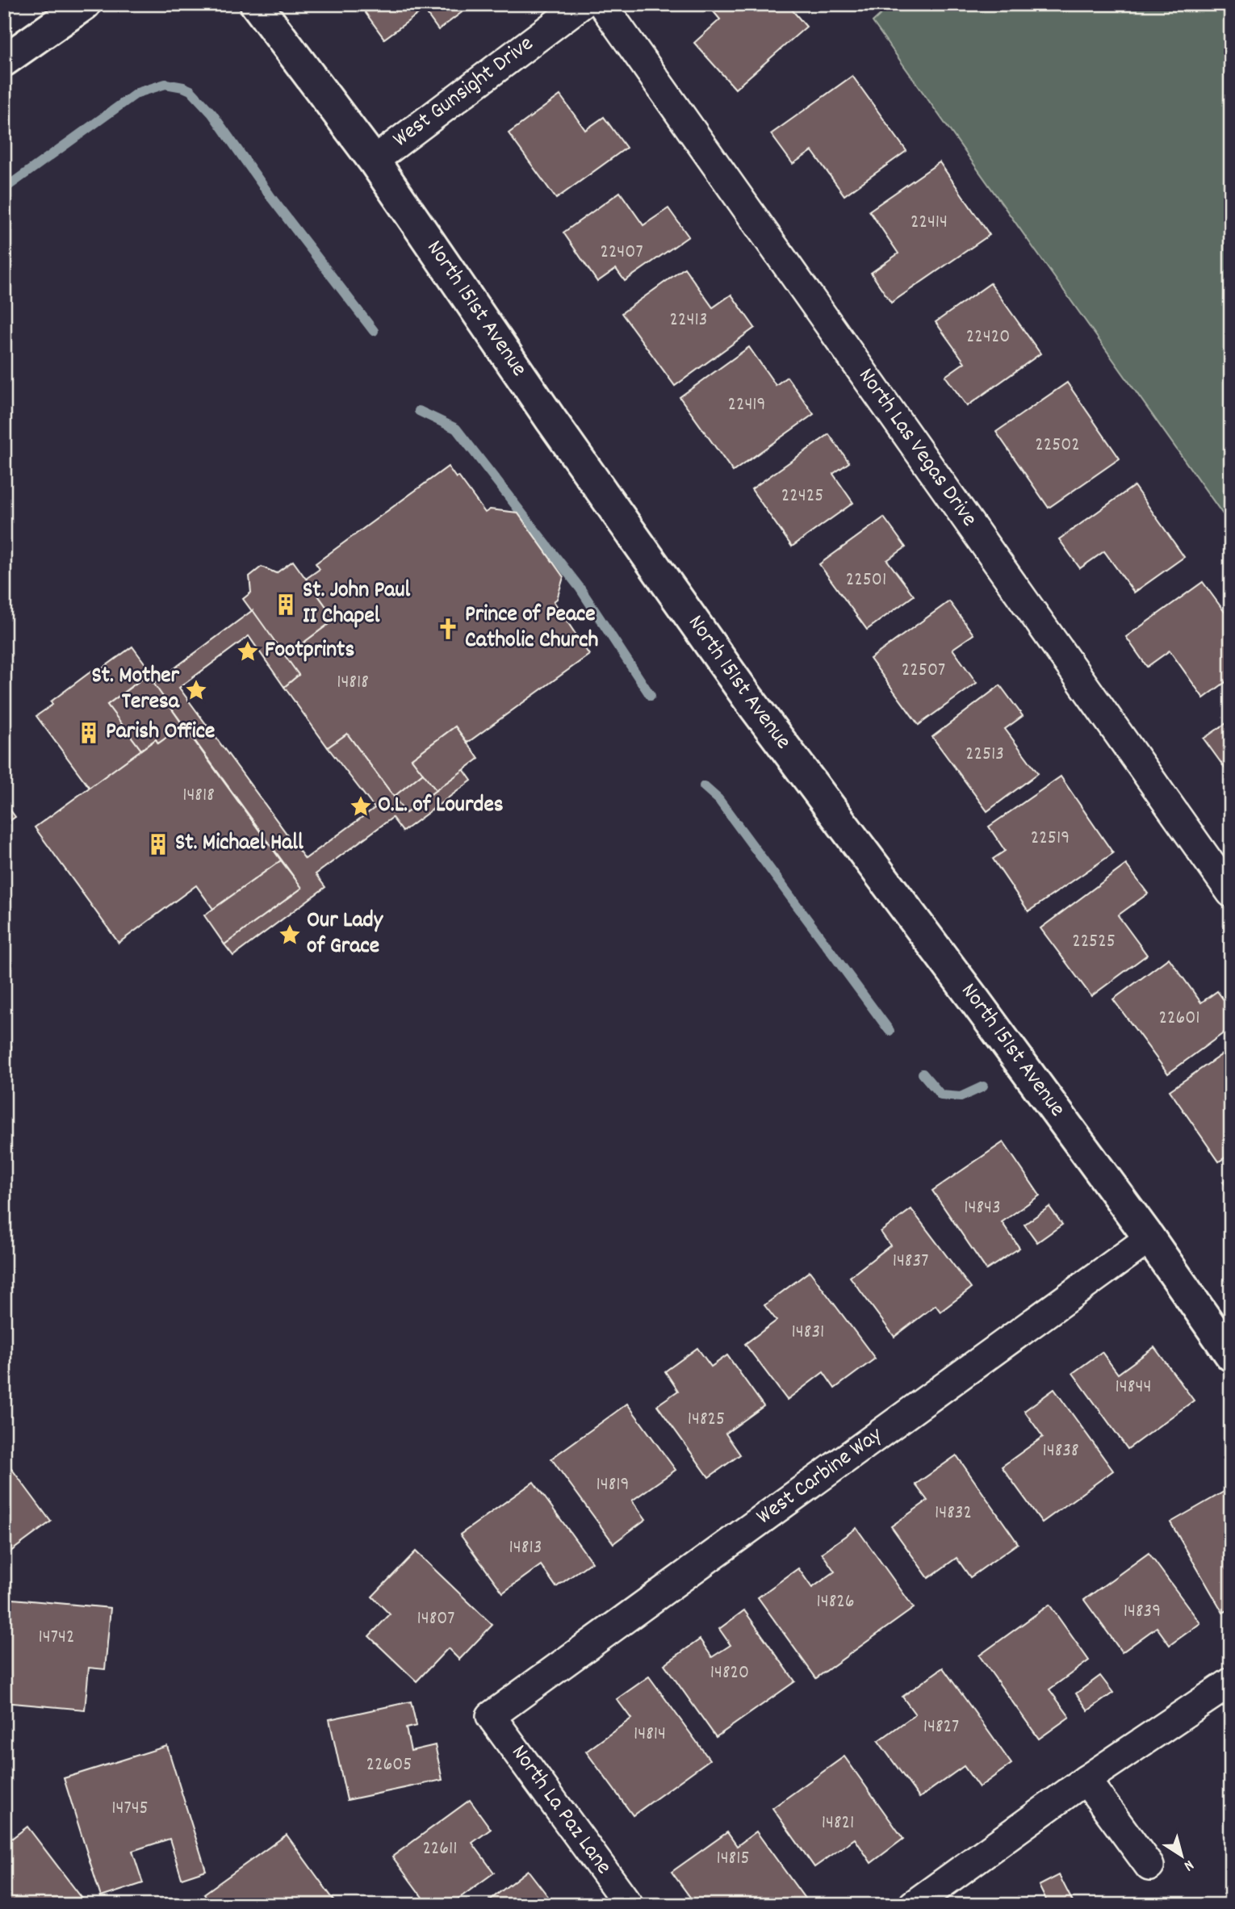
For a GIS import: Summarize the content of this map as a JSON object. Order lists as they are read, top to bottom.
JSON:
{
  "streets": {
    "street": [
      "West Gunsight Drive",
      "North 151st Avenue",
      "North Las Vegas Drive",
      "West Carbine Way",
      "North La Paz Lane"
    ]
  },
  "crossings": [
    ["West Gunsight Drive", "North 151st Avenue"],
    ["North 151st Avenue", "West Carbine Way"],
    ["West Carbine Way", "North La Paz Lane"]
  ],
  "places": {
    "building": ["St. John Paul II Chapel", "Parish Office", "St. Michael Hall"],
    "church": ["Prince of Peace Catholic Church"],
    "place": [
      "Footprints",
      "St. Mother Teresa",
      "O.L. of Lourdes",
      "Our Lady of Grace"
    ]
  },
  "house_numbers": [
    "22414",
    "22407",
    "22413",
    "22420",
    "22419",
    "22502",
    "22425",
    "22501",
    "22507",
    "14818",
    "22513",
    "14818",
    "22519",
    "22525",
    "22601",
    "14843",
    "14837",
    "14831",
    "14844",
    "14825",
    "14838",
    "14819",
    "14832",
    "14813",
    "14826",
    "14839",
    "14807",
    "14742",
    "14820",
    "14827",
    "14814",
    "22605",
    "14745",
    "14821",
    "22611",
    "14815"
  ],
  "north": "bottom right"
}
